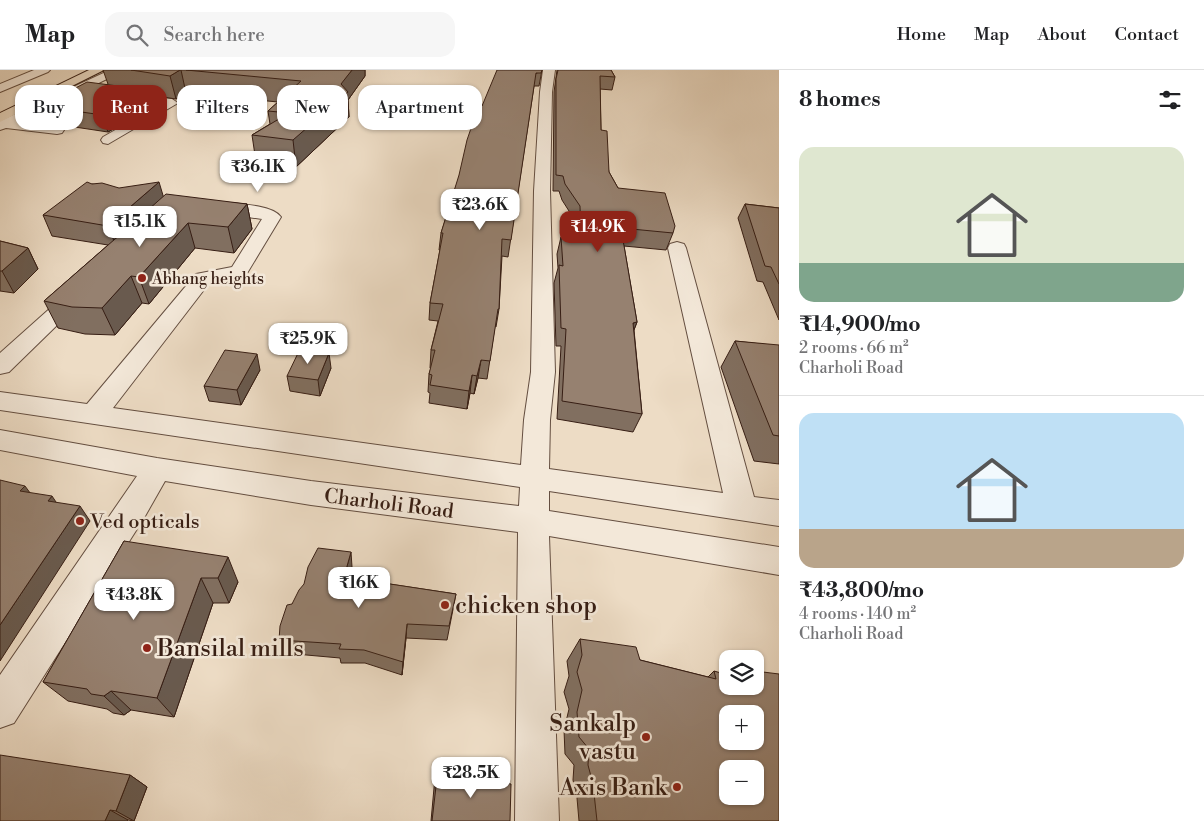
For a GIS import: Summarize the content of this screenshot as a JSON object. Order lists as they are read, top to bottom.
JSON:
{
  "streets": {
    "street": ["Charholi Road"]
  },
  "places": [
    "Abhang heights",
    "Ved opticals",
    "chicken shop",
    "Bansilal mills",
    "Sankalp vastu",
    "Axis Bank"
  ],
  "page": {
    "header": "Map",
    "search": "Search here",
    "nav": [
      "Home",
      "Map",
      "About",
      "Contact"
    ],
    "heading": "8 homes",
    "chip": [
      "Buy",
      "Rent",
      "Filters",
      "New",
      "Apartment"
    ],
    "list": [
      {
        "name": "₹14,900/mo",
        "note": "2 rooms · 66 m² · Charholi Road"
      },
      {
        "name": "₹43,800/mo",
        "note": "4 rooms · 140 m² · Charholi Road"
      }
    ],
    "price": [
      "₹36.1K",
      "₹23.6K",
      "₹15.1K",
      "₹14.9K",
      "₹25.9K",
      "₹16K",
      "₹43.8K",
      "₹28.5K"
    ],
    "map_buttons": ["+", "−"]
  }
}
